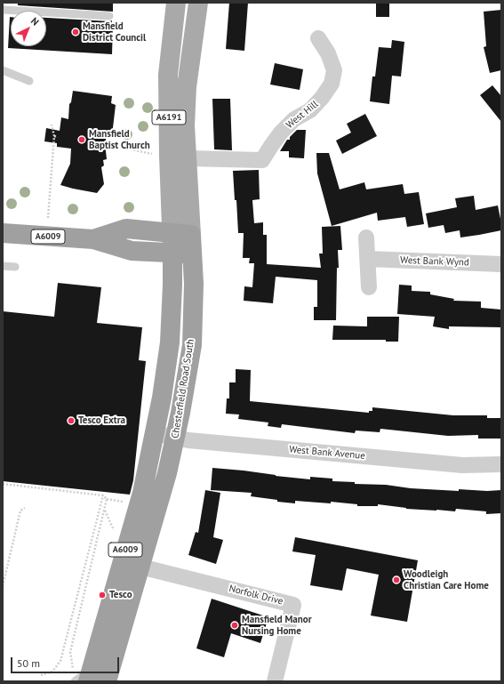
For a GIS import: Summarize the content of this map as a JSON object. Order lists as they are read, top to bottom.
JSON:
{
  "streets": {
    "highway": ["A6009", "Chesterfield Road South"],
    "main road": ["A6191"],
    "street": [
      "West Hill",
      "West Bank Wynd",
      "West Bank Avenue",
      "Norfolk Drive"
    ]
  },
  "crossings": [
    ["West Hill", "Chesterfield Road South"],
    ["A6009", "Chesterfield Road South"],
    ["Chesterfield Road South", "West Bank Avenue"],
    ["Chesterfield Road South", "Norfolk Drive"]
  ],
  "places": [
    "Mansfield District Council",
    "Mansfield Baptist Church",
    "Tesco Extra",
    "Woodleigh Christian Care Home",
    "Tesco",
    "Mansfield Manor Nursing Home"
  ],
  "scale_bar": "50 m",
  "north": "top right"
}
